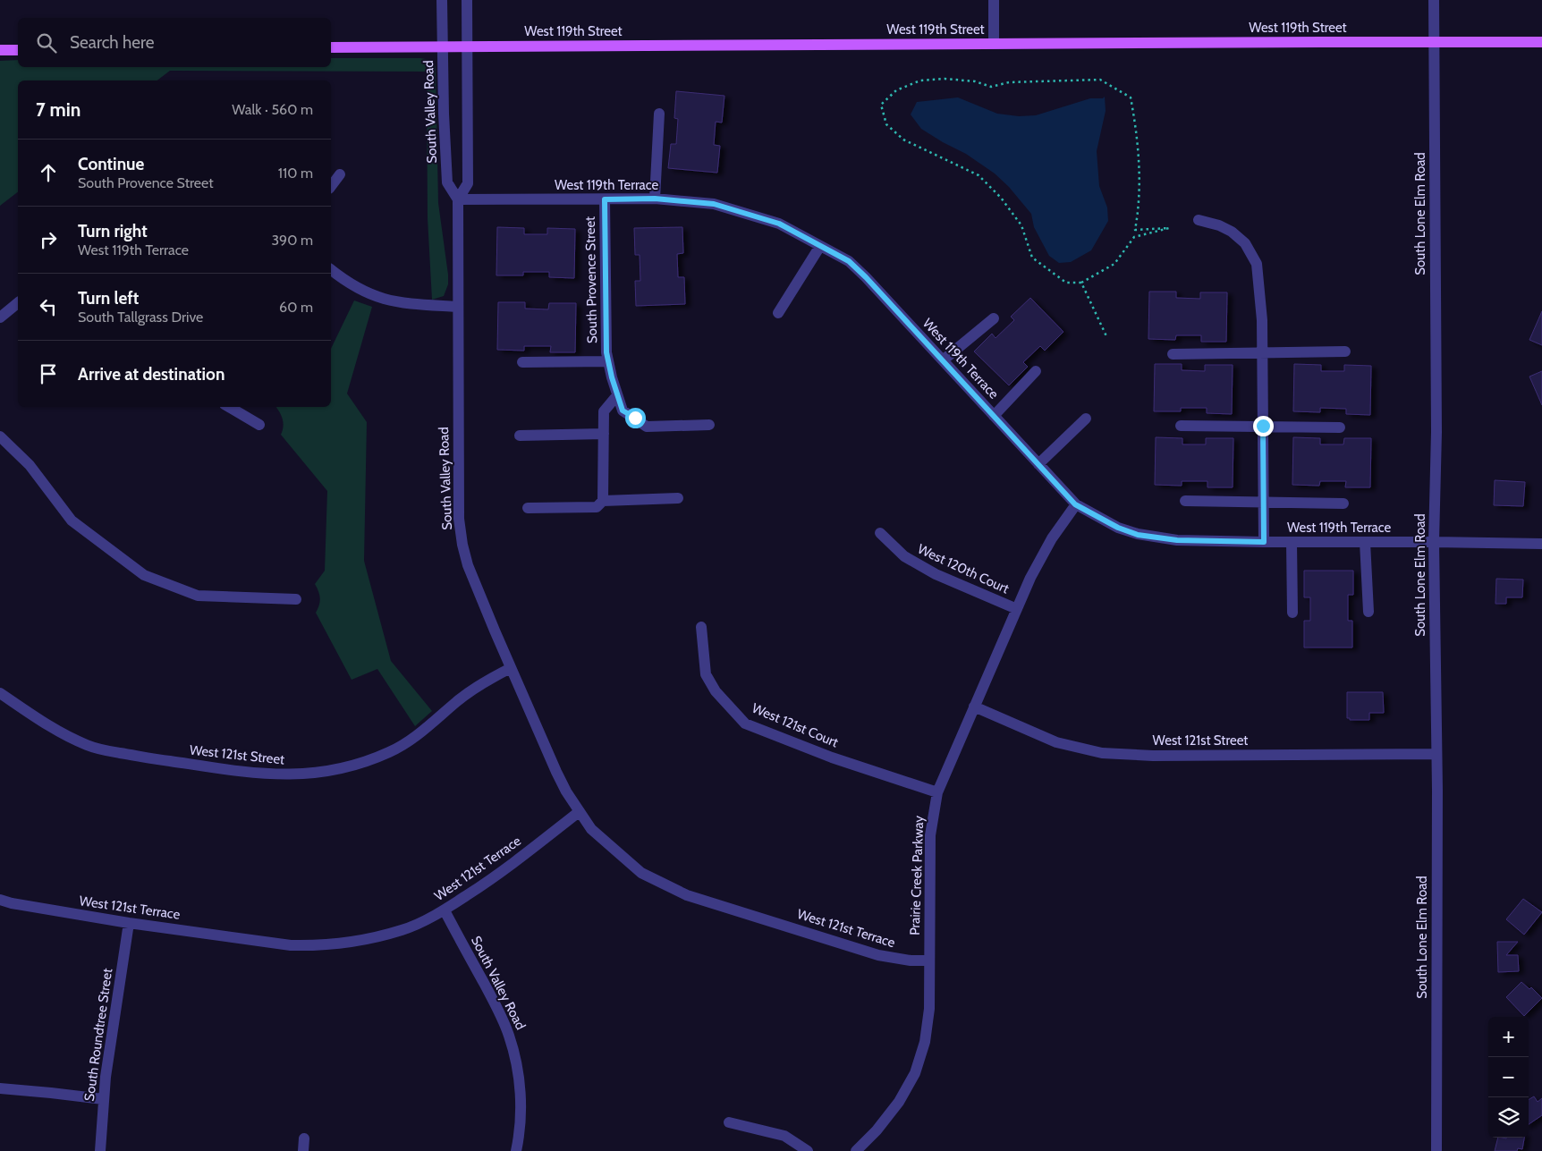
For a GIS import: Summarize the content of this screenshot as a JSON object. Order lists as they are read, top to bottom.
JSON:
{
  "streets": {
    "main road": ["West 119th Street"],
    "street": [
      "South Valley Road",
      "West 119th Terrace",
      "South Lone Elm Road",
      "South Provence Street",
      "West 120th Court",
      "West 121st Court",
      "West 121st Street",
      "West 121st Terrace",
      "Prairie Creek Parkway",
      "South Roundtree Street"
    ]
  },
  "crossings": [
    ["West 119th Street", "South Valley Road"],
    ["West 119th Street", "South Lone Elm Road"],
    ["South Valley Road", "West 119th Terrace"],
    ["South Valley Road", "West 121st Street"],
    ["South Valley Road", "West 121st Terrace"],
    ["West 119th Terrace", "South Lone Elm Road"],
    ["West 119th Terrace", "South Provence Street"],
    ["West 119th Terrace", "Prairie Creek Parkway"],
    ["South Lone Elm Road", "West 121st Street"],
    ["West 120th Court", "Prairie Creek Parkway"],
    ["West 121st Court", "Prairie Creek Parkway"],
    ["West 121st Street", "Prairie Creek Parkway"],
    ["West 121st Terrace", "Prairie Creek Parkway"],
    ["West 121st Terrace", "South Roundtree Street"]
  ],
  "page": {
    "search": "Search here",
    "heading": ["7 min", "Walk · 560 m"],
    "list": [
      ["Continue", "South Provence Street", "110 m"],
      ["Turn right", "West 119th Terrace", "390 m"],
      ["Turn left", "South Tallgrass Drive", "60 m"],
      "Arrive at destination"
    ],
    "map_buttons": ["+", "−"]
  }
}
